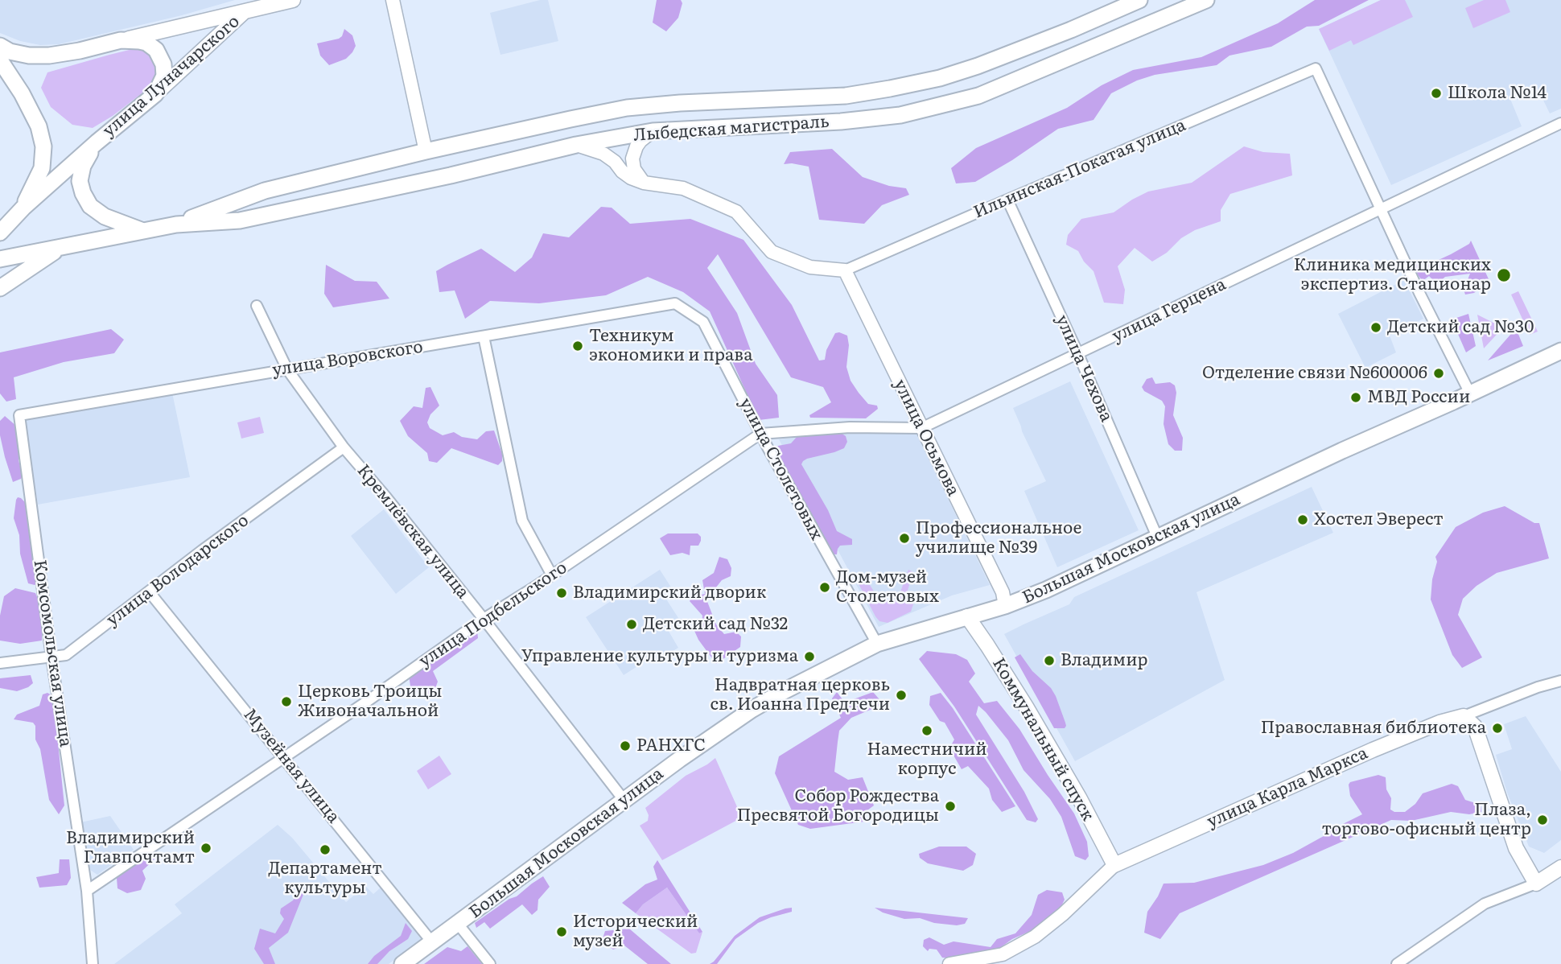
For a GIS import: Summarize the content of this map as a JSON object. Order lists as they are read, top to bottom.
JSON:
{
  "streets": {
    "main road": [
      "улица Луначарского",
      "Лыбедская магистраль",
      "Большая Московская улица",
      "Коммунальный спуск",
      "улица Карла Маркса"
    ],
    "street": [
      "Ильинская-Покатая улица",
      "улица Герцена",
      "улица Воровского",
      "улица Чехова",
      "улица Осьмова",
      "улица Столетовых",
      "Кремлёвская улица",
      "улица Володарского",
      "улица Подбельского",
      "Комсомольская улица",
      "Музейная улица"
    ]
  },
  "crossings": [
    ["Ильинская-Покатая улица", "улица Герцена"],
    ["Ильинская-Покатая улица", "улица Чехова"],
    ["Ильинская-Покатая улица", "улица Осьмова"],
    ["улица Герцена", "улица Чехова"],
    ["улица Герцена", "улица Осьмова"],
    ["улица Герцена", "улица Столетовых"],
    ["улица Герцена", "улица Подбельского"],
    ["улица Воровского", "улица Столетовых"],
    ["улица Воровского", "Кремлёвская улица"],
    ["улица Воровского", "Комсомольская улица"],
    ["улица Чехова", "Большая Московская улица"],
    ["улица Осьмова", "Большая Московская улица"],
    ["улица Столетовых", "Большая Московская улица"],
    ["улица Столетовых", "улица Подбельского"],
    ["Кремлёвская улица", "Большая Московская улица"],
    ["Кремлёвская улица", "улица Володарского"],
    ["Кремлёвская улица", "улица Подбельского"],
    ["Большая Московская улица", "Коммунальный спуск"],
    ["Большая Московская улица", "Музейная улица"],
    ["улица Володарского", "Комсомольская улица"],
    ["улица Володарского", "Музейная улица"],
    ["улица Подбельского", "Комсомольская улица"],
    ["улица Подбельского", "Музейная улица"],
    ["Коммунальный спуск", "улица Карла Маркса"]
  ],
  "places": [
    "Школа №14",
    "Клиника медицинских экспертиз. Стационар",
    "Детский сад №30",
    "Техникум экономики и права",
    "Отделение связи №600006",
    "МВД России",
    "Хостел Эверест",
    "Профессиональное училище №39",
    "Дом-музей Столетовых",
    "Владимирский дворик",
    "Детский сад №32",
    "Управление культуры и туризма",
    "Владимир",
    "Надвратная церковь св. Иоанна Предтечи",
    "Церковь Троицы Живоначальной",
    "Православная библиотека",
    "Наместничий корпус",
    "РАНХГС",
    "Собор Рождества Пресвятой Богородицы",
    "Плаза, торгово-офисный центр",
    "Владимирский Главпочтамт",
    "Департамент культуры",
    "Исторический музей"
  ]
}
